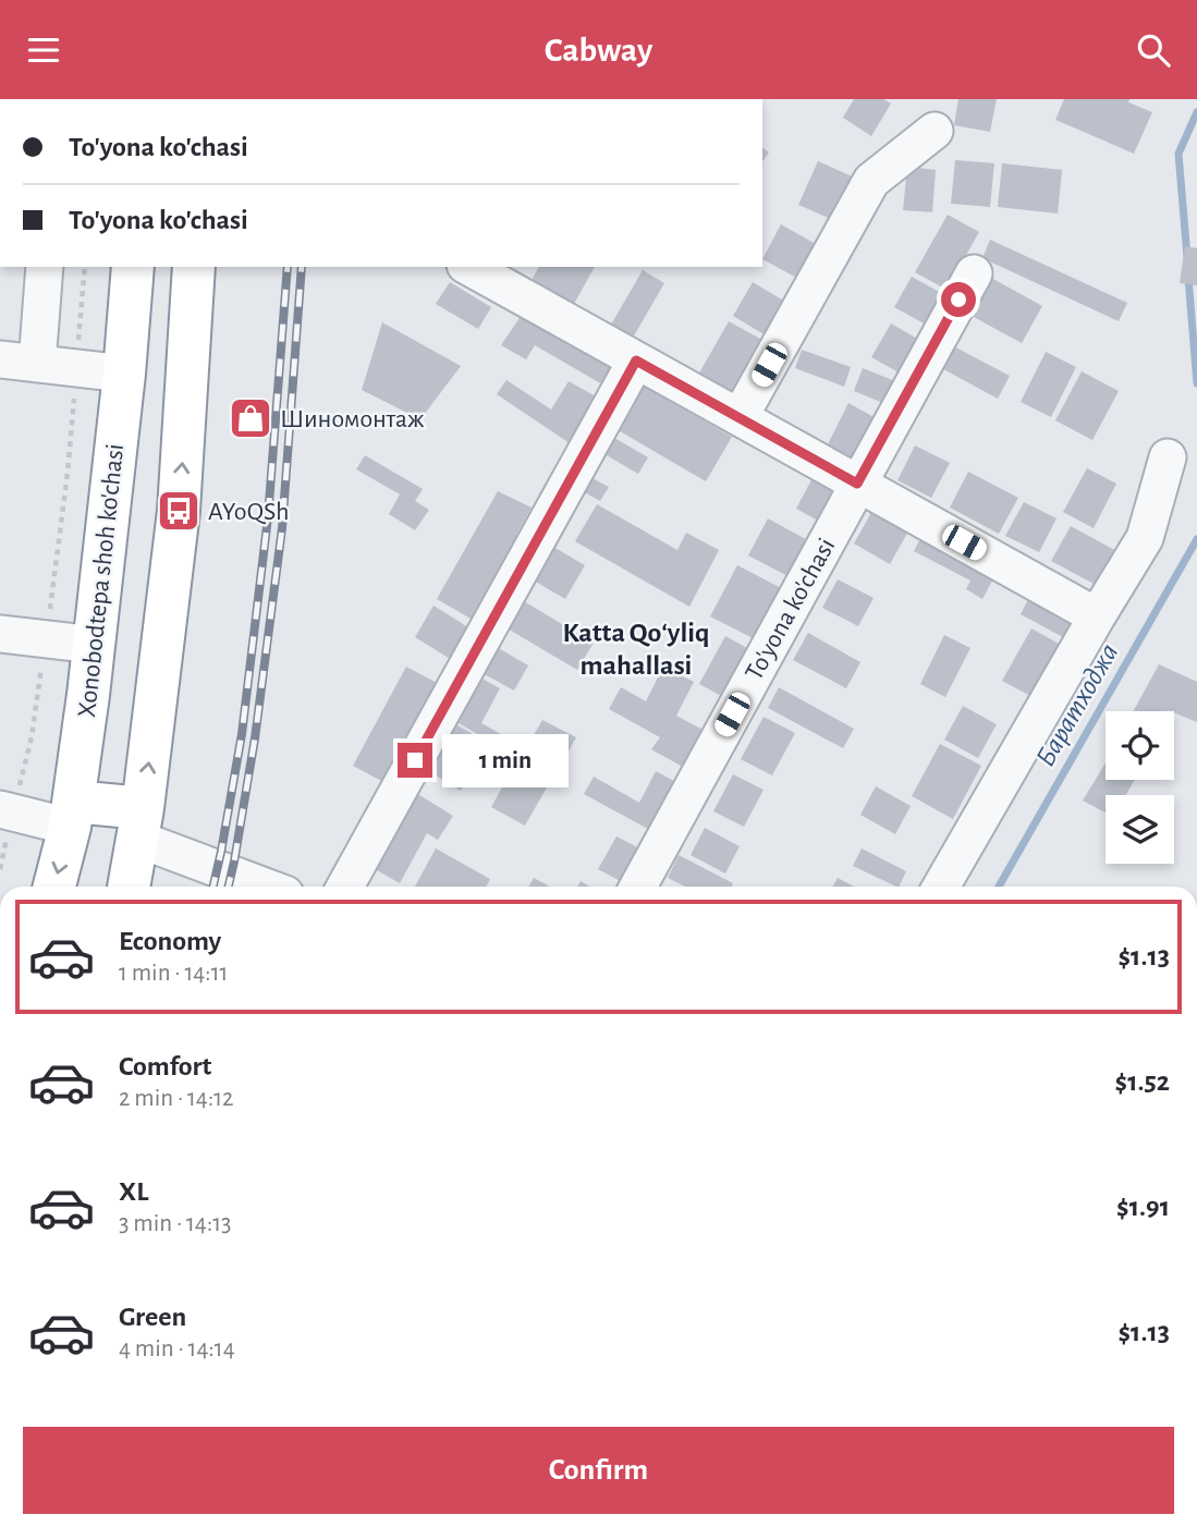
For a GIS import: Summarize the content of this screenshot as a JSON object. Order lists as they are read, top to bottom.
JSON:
{
  "streets": {
    "highway": ["Xonobodtepa shoh ko'chasi"],
    "street": ["To'yona ko'chasi"]
  },
  "districts": ["Katta Qoʻyliq mahallasi"],
  "water": ["Баратходжа"],
  "places": {
    "shop": ["Шиномонтаж"],
    "bus stop": ["AYoQSh"]
  },
  "page": {
    "header": "Cabway",
    "banner": ["To'yona ko'chasi", "To'yona ko'chasi"],
    "bubble": "1 min",
    "list": [
      {
        "name": "Economy",
        "note": "1 min · 14:11",
        "value": "$1.13"
      },
      {
        "name": "Comfort",
        "note": "2 min · 14:12",
        "value": "$1.52"
      },
      {
        "name": "XL",
        "note": "3 min · 14:13",
        "value": "$1.91"
      },
      {
        "name": "Green",
        "note": "4 min · 14:14",
        "value": "$1.13"
      }
    ],
    "buttons": "Confirm"
  }
}
